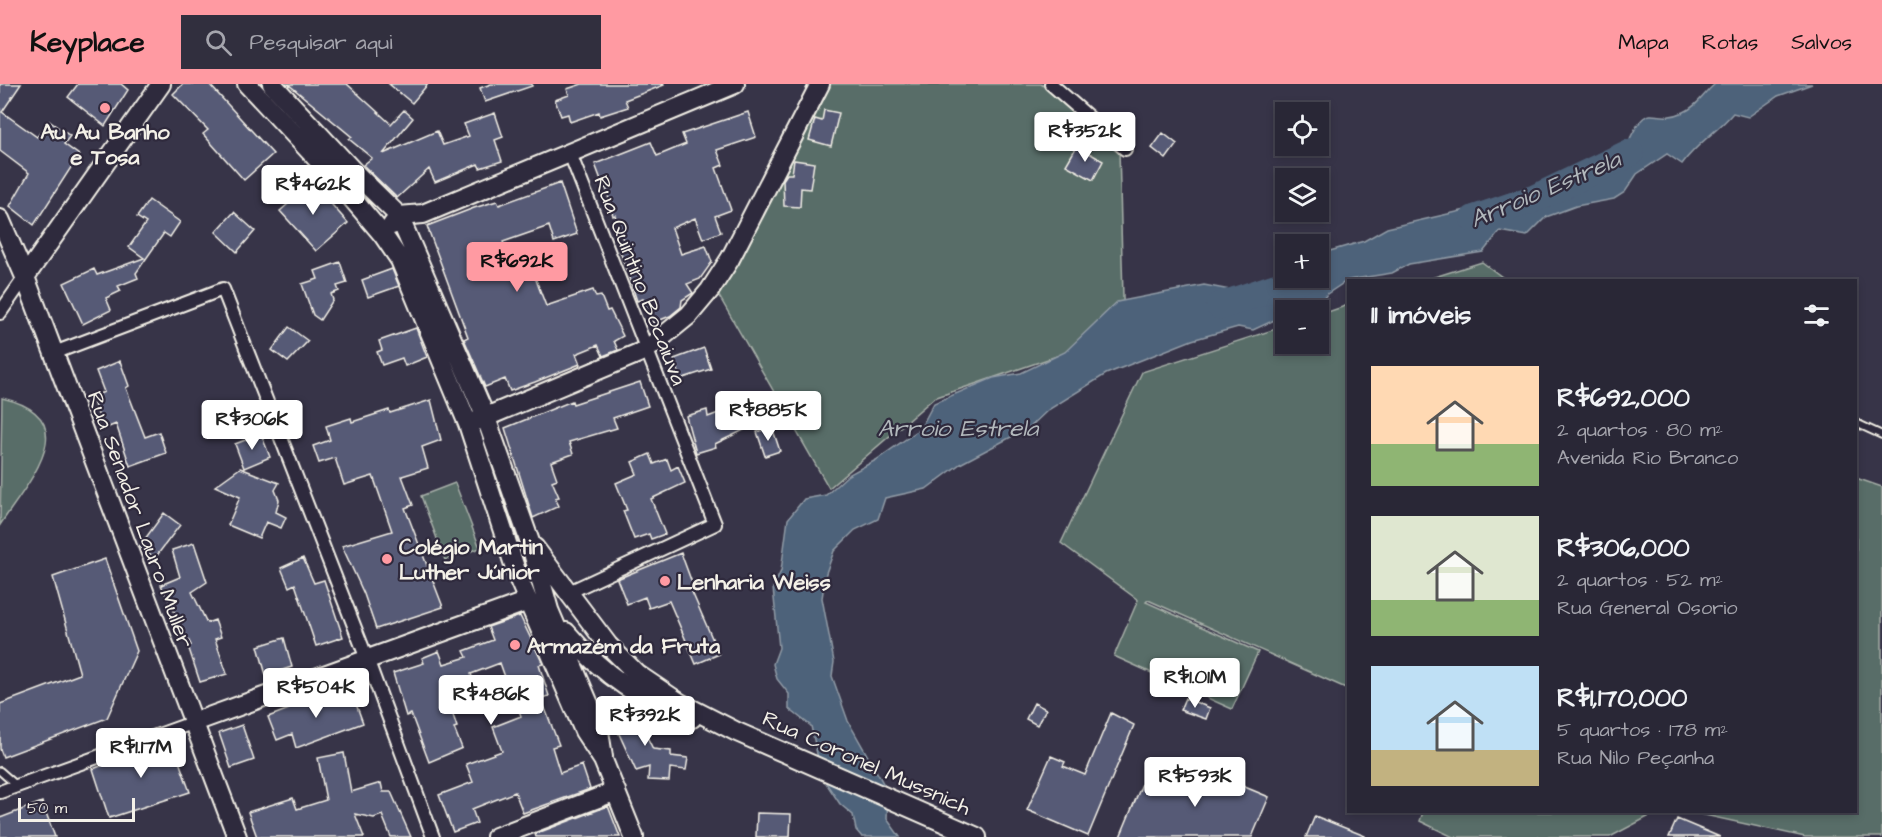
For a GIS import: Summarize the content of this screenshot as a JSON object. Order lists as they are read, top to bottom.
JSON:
{
  "streets": {
    "main road": ["Rua Senador Lauro Muller", "Rua Coronel Mussnich"],
    "street": ["Rua Quintino Bocaiuva"]
  },
  "crossings": [
    ["Rua Quintino Bocaiuva", "Rua Coronel Mussnich"]
  ],
  "water": ["Arroio Estrela"],
  "places": [
    "Au Au Banho e Tosa",
    "Colégio Martin Luther Júnior",
    "Lenharia Weiss",
    "Armazém da Fruta"
  ],
  "scale_bar": "50 m",
  "page": {
    "header": "Keyplace",
    "search": "Pesquisar aqui",
    "nav": ["Mapa", "Rotas", "Salvos"],
    "map_buttons": ["+", "−"],
    "price": [
      "R$352K",
      "R$462K",
      "R$692K",
      "R$885K",
      "R$306K",
      "R$1.01M",
      "R$504K",
      "R$486K",
      "R$392K",
      "R$1.17M",
      "R$593K"
    ],
    "heading": "11 imóveis",
    "list": [
      {
        "name": "R$692,000",
        "note": "2 quartos · 80 m² · Avenida Rio Branco"
      },
      {
        "name": "R$306,000",
        "note": "2 quartos · 52 m² · Rua General Osorio"
      },
      {
        "name": "R$1,170,000",
        "note": "5 quartos · 178 m² · Rua Nilo Peçanha"
      }
    ],
    "scale": "50 m"
  }
}
